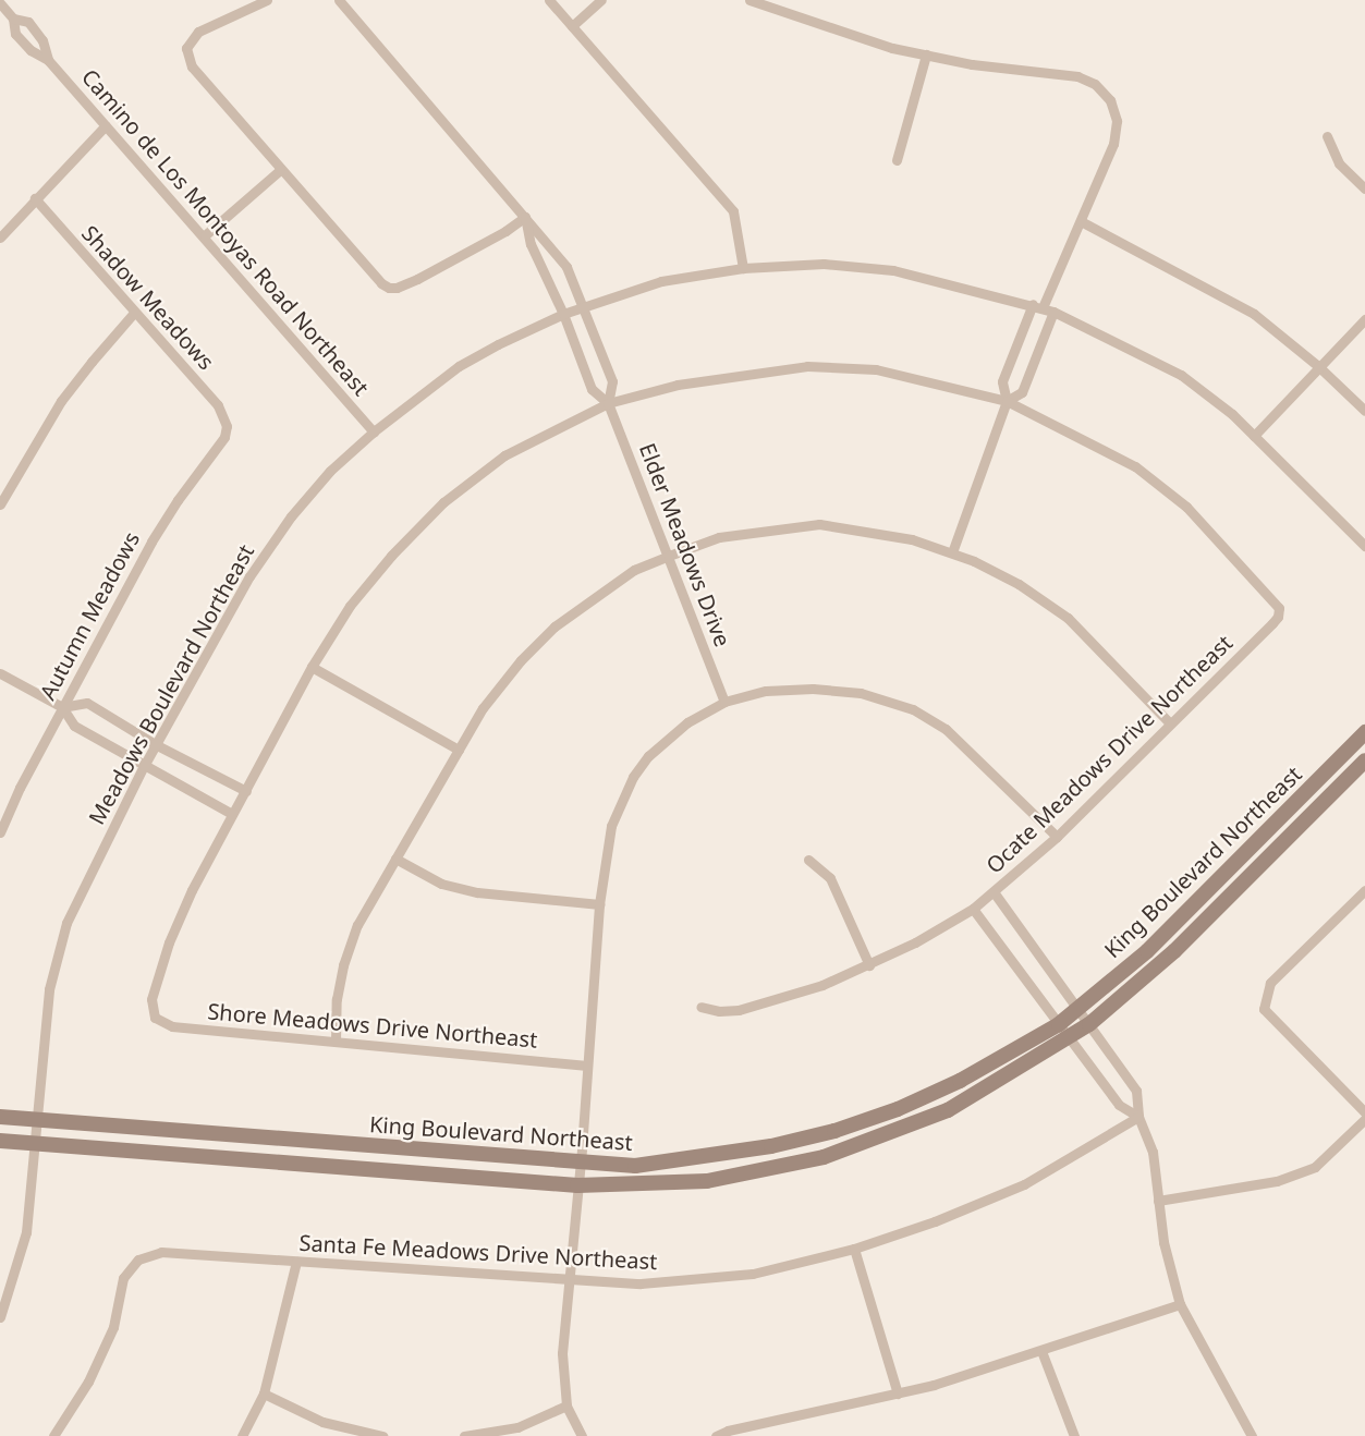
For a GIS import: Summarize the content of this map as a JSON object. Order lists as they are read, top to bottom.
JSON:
{
  "streets": {
    "street": [
      "Camino de Los Montoyas Road Northeast",
      "Shadow Meadows",
      "Elder Meadows Drive",
      "Autumn Meadows",
      "Meadows Boulevard Northeast",
      "Ocate Meadows Drive Northeast",
      "King Boulevard Northeast",
      "Shore Meadows Drive Northeast",
      "Santa Fe Meadows Drive Northeast"
    ]
  },
  "crossings": [
    ["Camino de Los Montoyas Road Northeast", "Meadows Boulevard Northeast"],
    ["Shadow Meadows", "Autumn Meadows"],
    ["Meadows Boulevard Northeast", "King Boulevard Northeast"]
  ]
}
